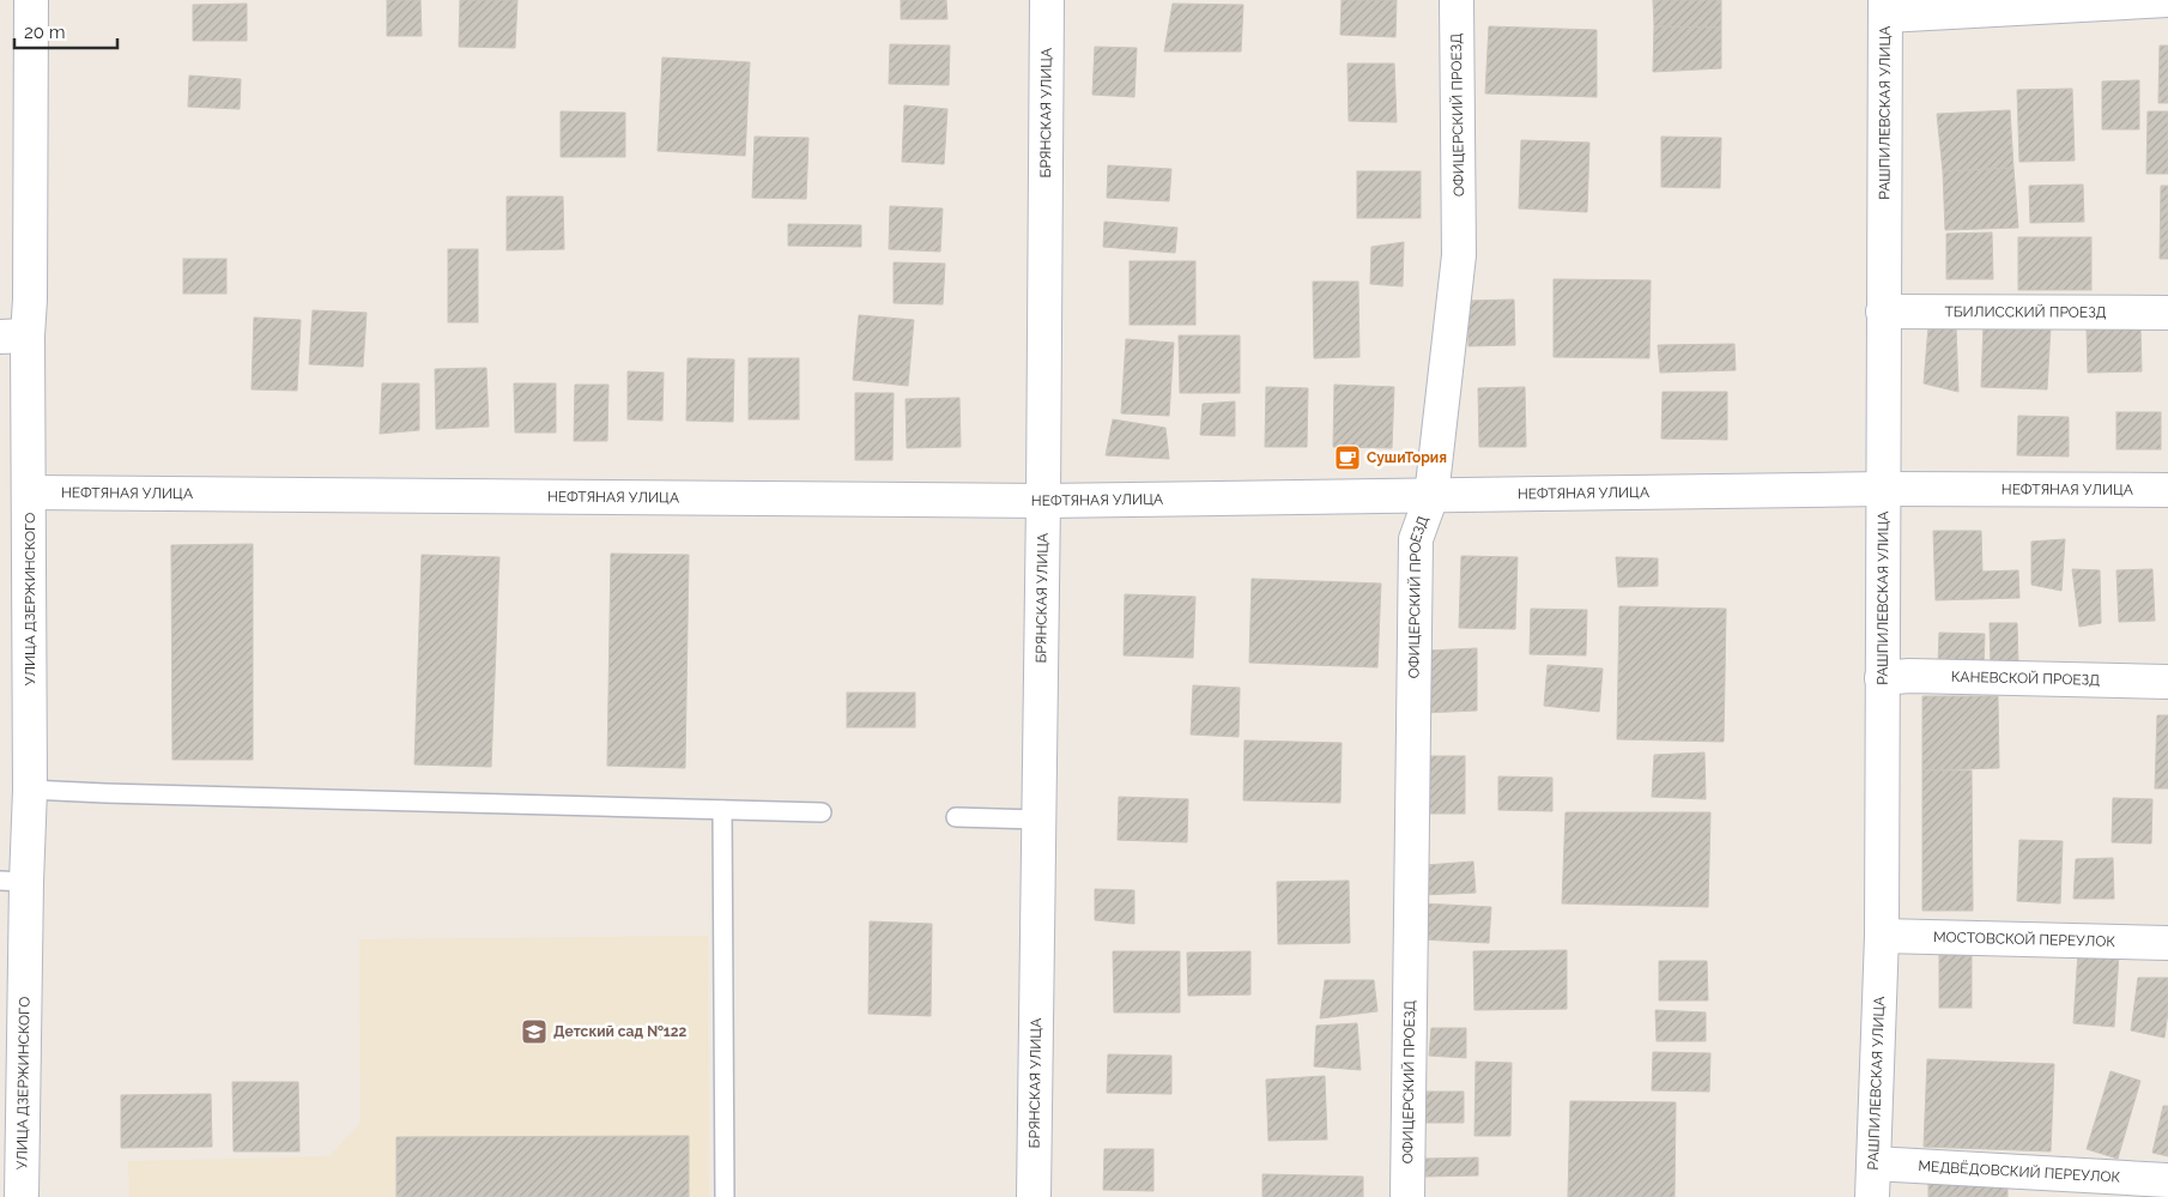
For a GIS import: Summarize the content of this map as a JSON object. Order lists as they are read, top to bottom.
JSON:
{
  "streets": {
    "street": [
      "БРЯНСКАЯ УЛИЦА",
      "РАШПИЛЕВСКАЯ УЛИЦА",
      "ОФИЦЕРСКИЙ ПРОЕЗД",
      "ТБИЛИССКИЙ ПРОЕЗД",
      "НЕФТЯНАЯ УЛИЦА",
      "УЛИЦА ДЗЕРЖИНСКОГО",
      "КАНЕВСКОЙ ПРОЕЗД",
      "МОСТОВСКОЙ ПЕРЕУЛОК",
      "МЕДВЁДОВСКИЙ ПЕРЕУЛОК"
    ]
  },
  "crossings": [
    ["БРЯНСКАЯ УЛИЦА", "НЕФТЯНАЯ УЛИЦА"],
    ["РАШПИЛЕВСКАЯ УЛИЦА", "ТБИЛИССКИЙ ПРОЕЗД"],
    ["РАШПИЛЕВСКАЯ УЛИЦА", "НЕФТЯНАЯ УЛИЦА"],
    ["РАШПИЛЕВСКАЯ УЛИЦА", "КАНЕВСКОЙ ПРОЕЗД"],
    ["РАШПИЛЕВСКАЯ УЛИЦА", "МОСТОВСКОЙ ПЕРЕУЛОК"],
    ["РАШПИЛЕВСКАЯ УЛИЦА", "МЕДВЁДОВСКИЙ ПЕРЕУЛОК"],
    ["ОФИЦЕРСКИЙ ПРОЕЗД", "НЕФТЯНАЯ УЛИЦА"],
    ["НЕФТЯНАЯ УЛИЦА", "УЛИЦА ДЗЕРЖИНСКОГО"]
  ],
  "places": {
    "cafe": ["СушиТория"],
    "school or university": ["Детский сад №122"]
  },
  "scale_bar": "20 m"
}
